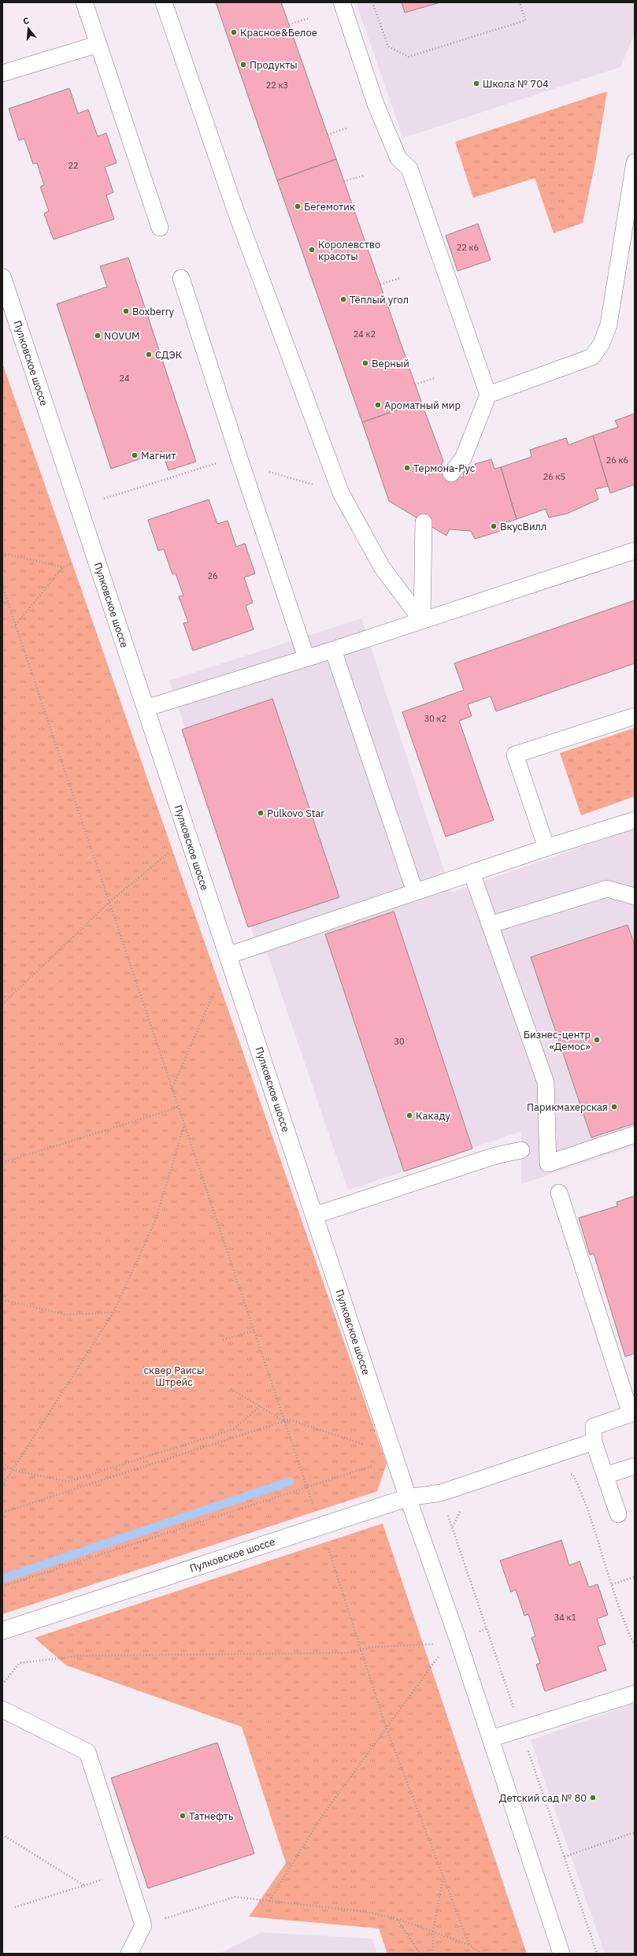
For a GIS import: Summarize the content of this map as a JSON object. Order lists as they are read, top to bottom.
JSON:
{
  "streets": {
    "street": ["Пулковское шоссе"]
  },
  "parks": ["сквер Раисы Штрейс"],
  "places": [
    "Красное&Белое",
    "Продукты",
    "Школа № 704",
    "Бегемотик",
    "Королевство красоты",
    "Тёплый угол",
    "Boxberry",
    "NOVUM",
    "СДЭК",
    "Верный",
    "Ароматный мир",
    "Магнит",
    "Термона-Рус",
    "ВкусВилл",
    "Pulkovo Star",
    "Бизнес-центр «Демос»",
    "Парикмахерская",
    "Какаду",
    "Детский сад № 80",
    "Татнефть"
  ],
  "house_numbers": [
    "22 к3",
    "22",
    "22 к6",
    "24 к2",
    "24",
    "26 к6",
    "26 к5",
    "26",
    "30 к2",
    "30",
    "34 к1"
  ],
  "north": "top"
}
